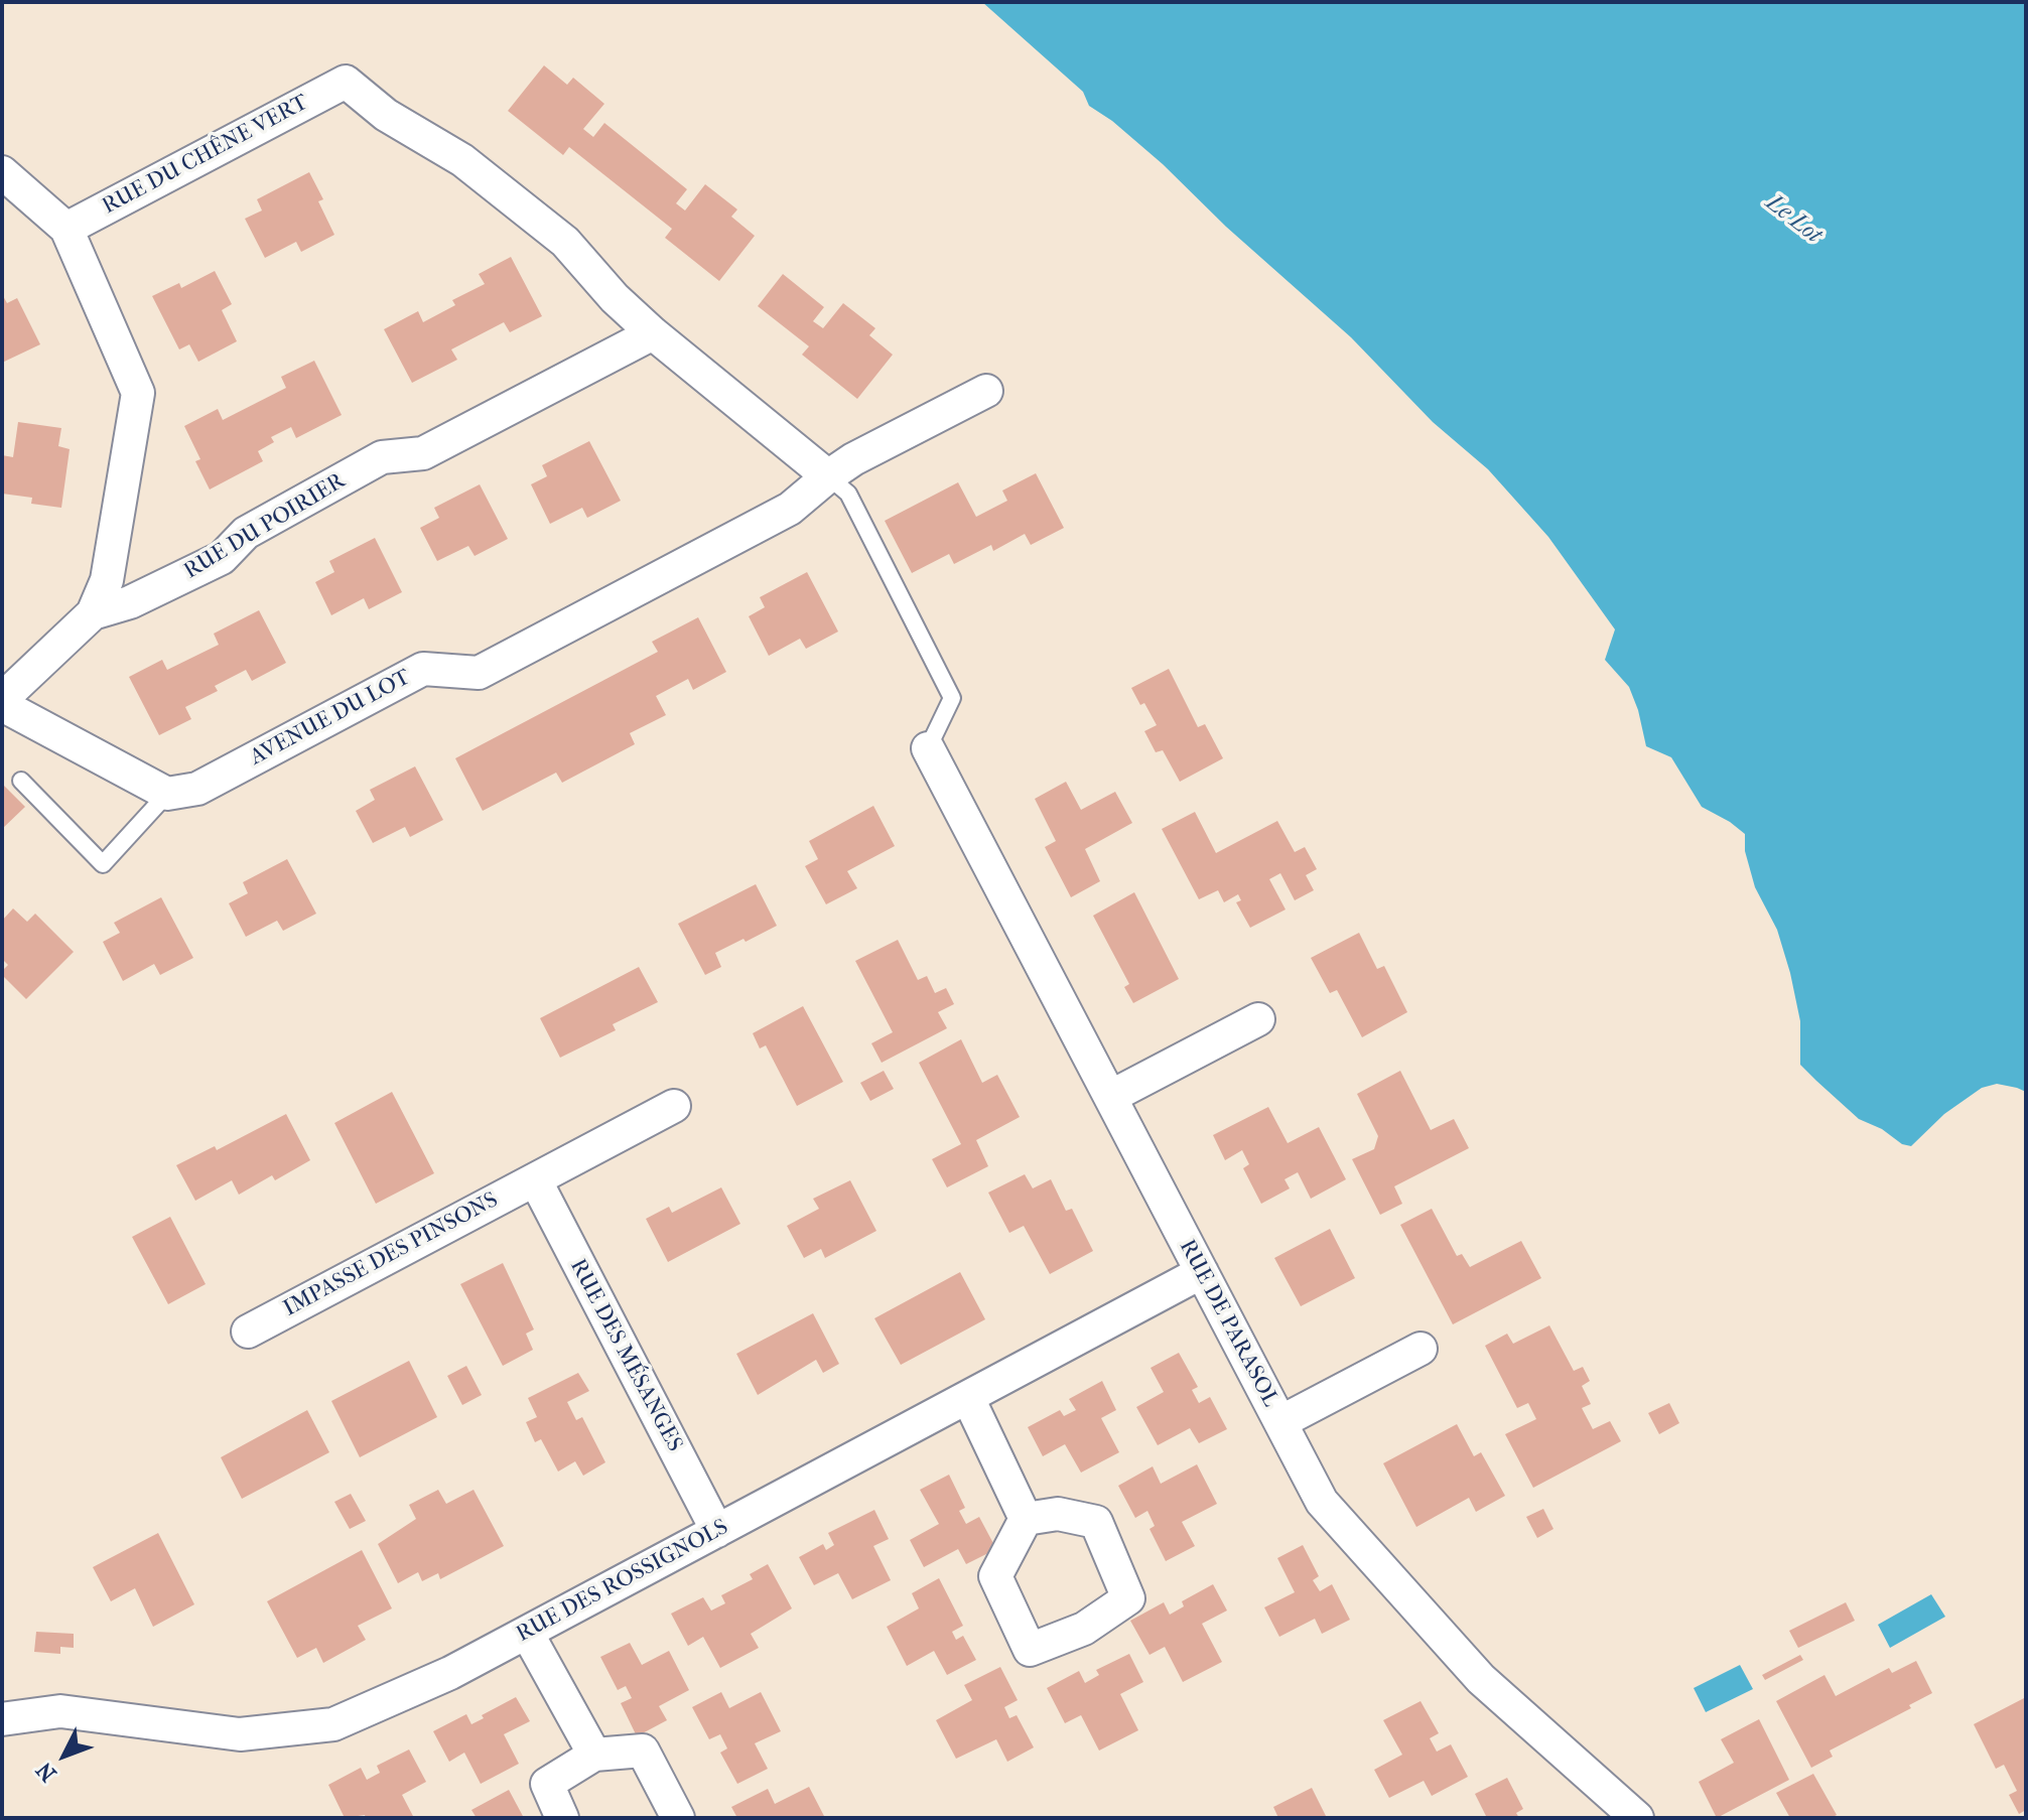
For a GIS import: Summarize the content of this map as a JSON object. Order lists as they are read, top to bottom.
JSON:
{
  "streets": {
    "street": [
      "RUE DU CHÊNE VERT",
      "RUE DU POIRIER",
      "AVENUE DU LOT",
      "IMPASSE DES PINSONS",
      "RUE DE PARASOL",
      "RUE DES MÉSANGES",
      "RUE DES ROSSIGNOLS"
    ]
  },
  "crossings": [
    ["RUE DU CHÊNE VERT", "RUE DU POIRIER"],
    ["IMPASSE DES PINSONS", "RUE DES MÉSANGES"],
    ["RUE DE PARASOL", "RUE DES ROSSIGNOLS"],
    ["RUE DES MÉSANGES", "RUE DES ROSSIGNOLS"]
  ],
  "water": ["Le Lot"],
  "north": "bottom left"
}
